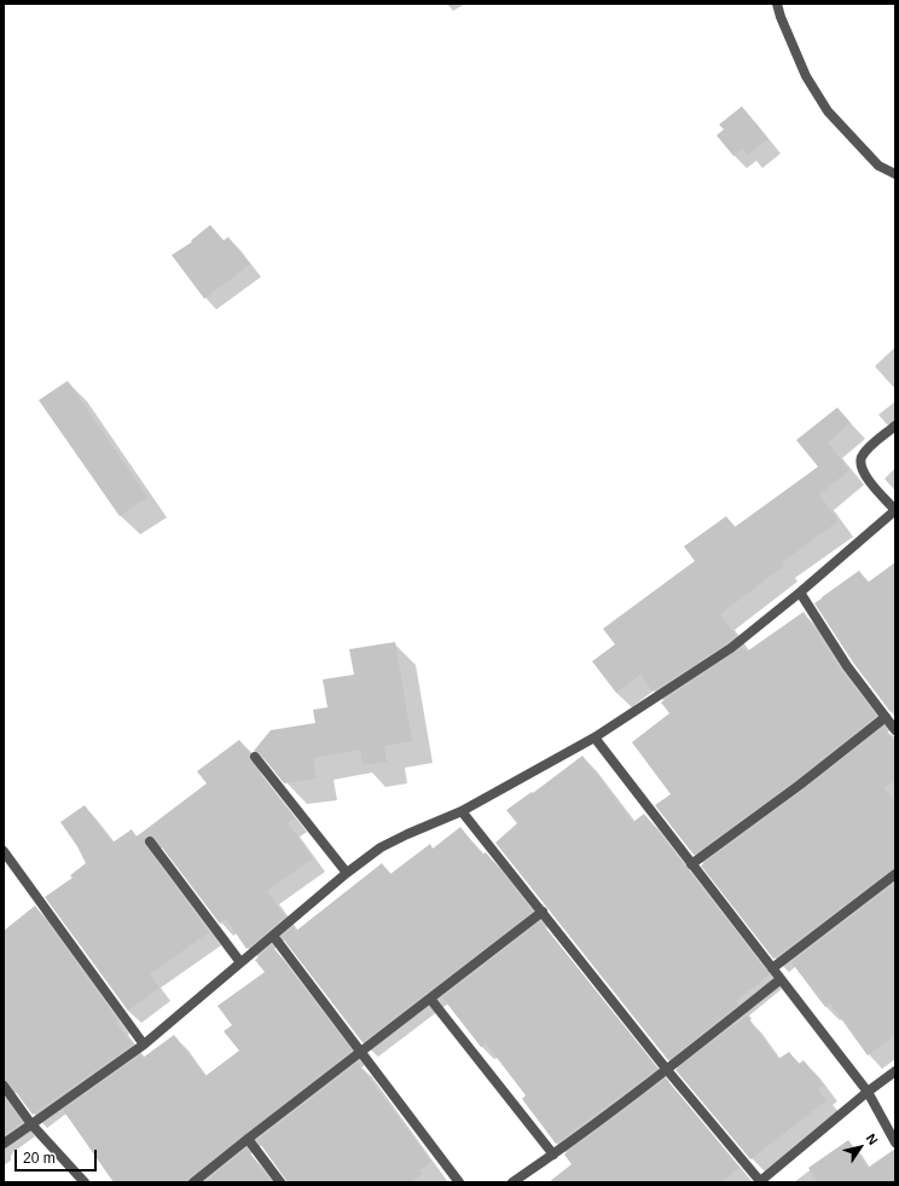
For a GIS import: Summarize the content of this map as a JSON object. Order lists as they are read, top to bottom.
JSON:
{
  "scale_bar": "20 m",
  "north": "top right"
}
